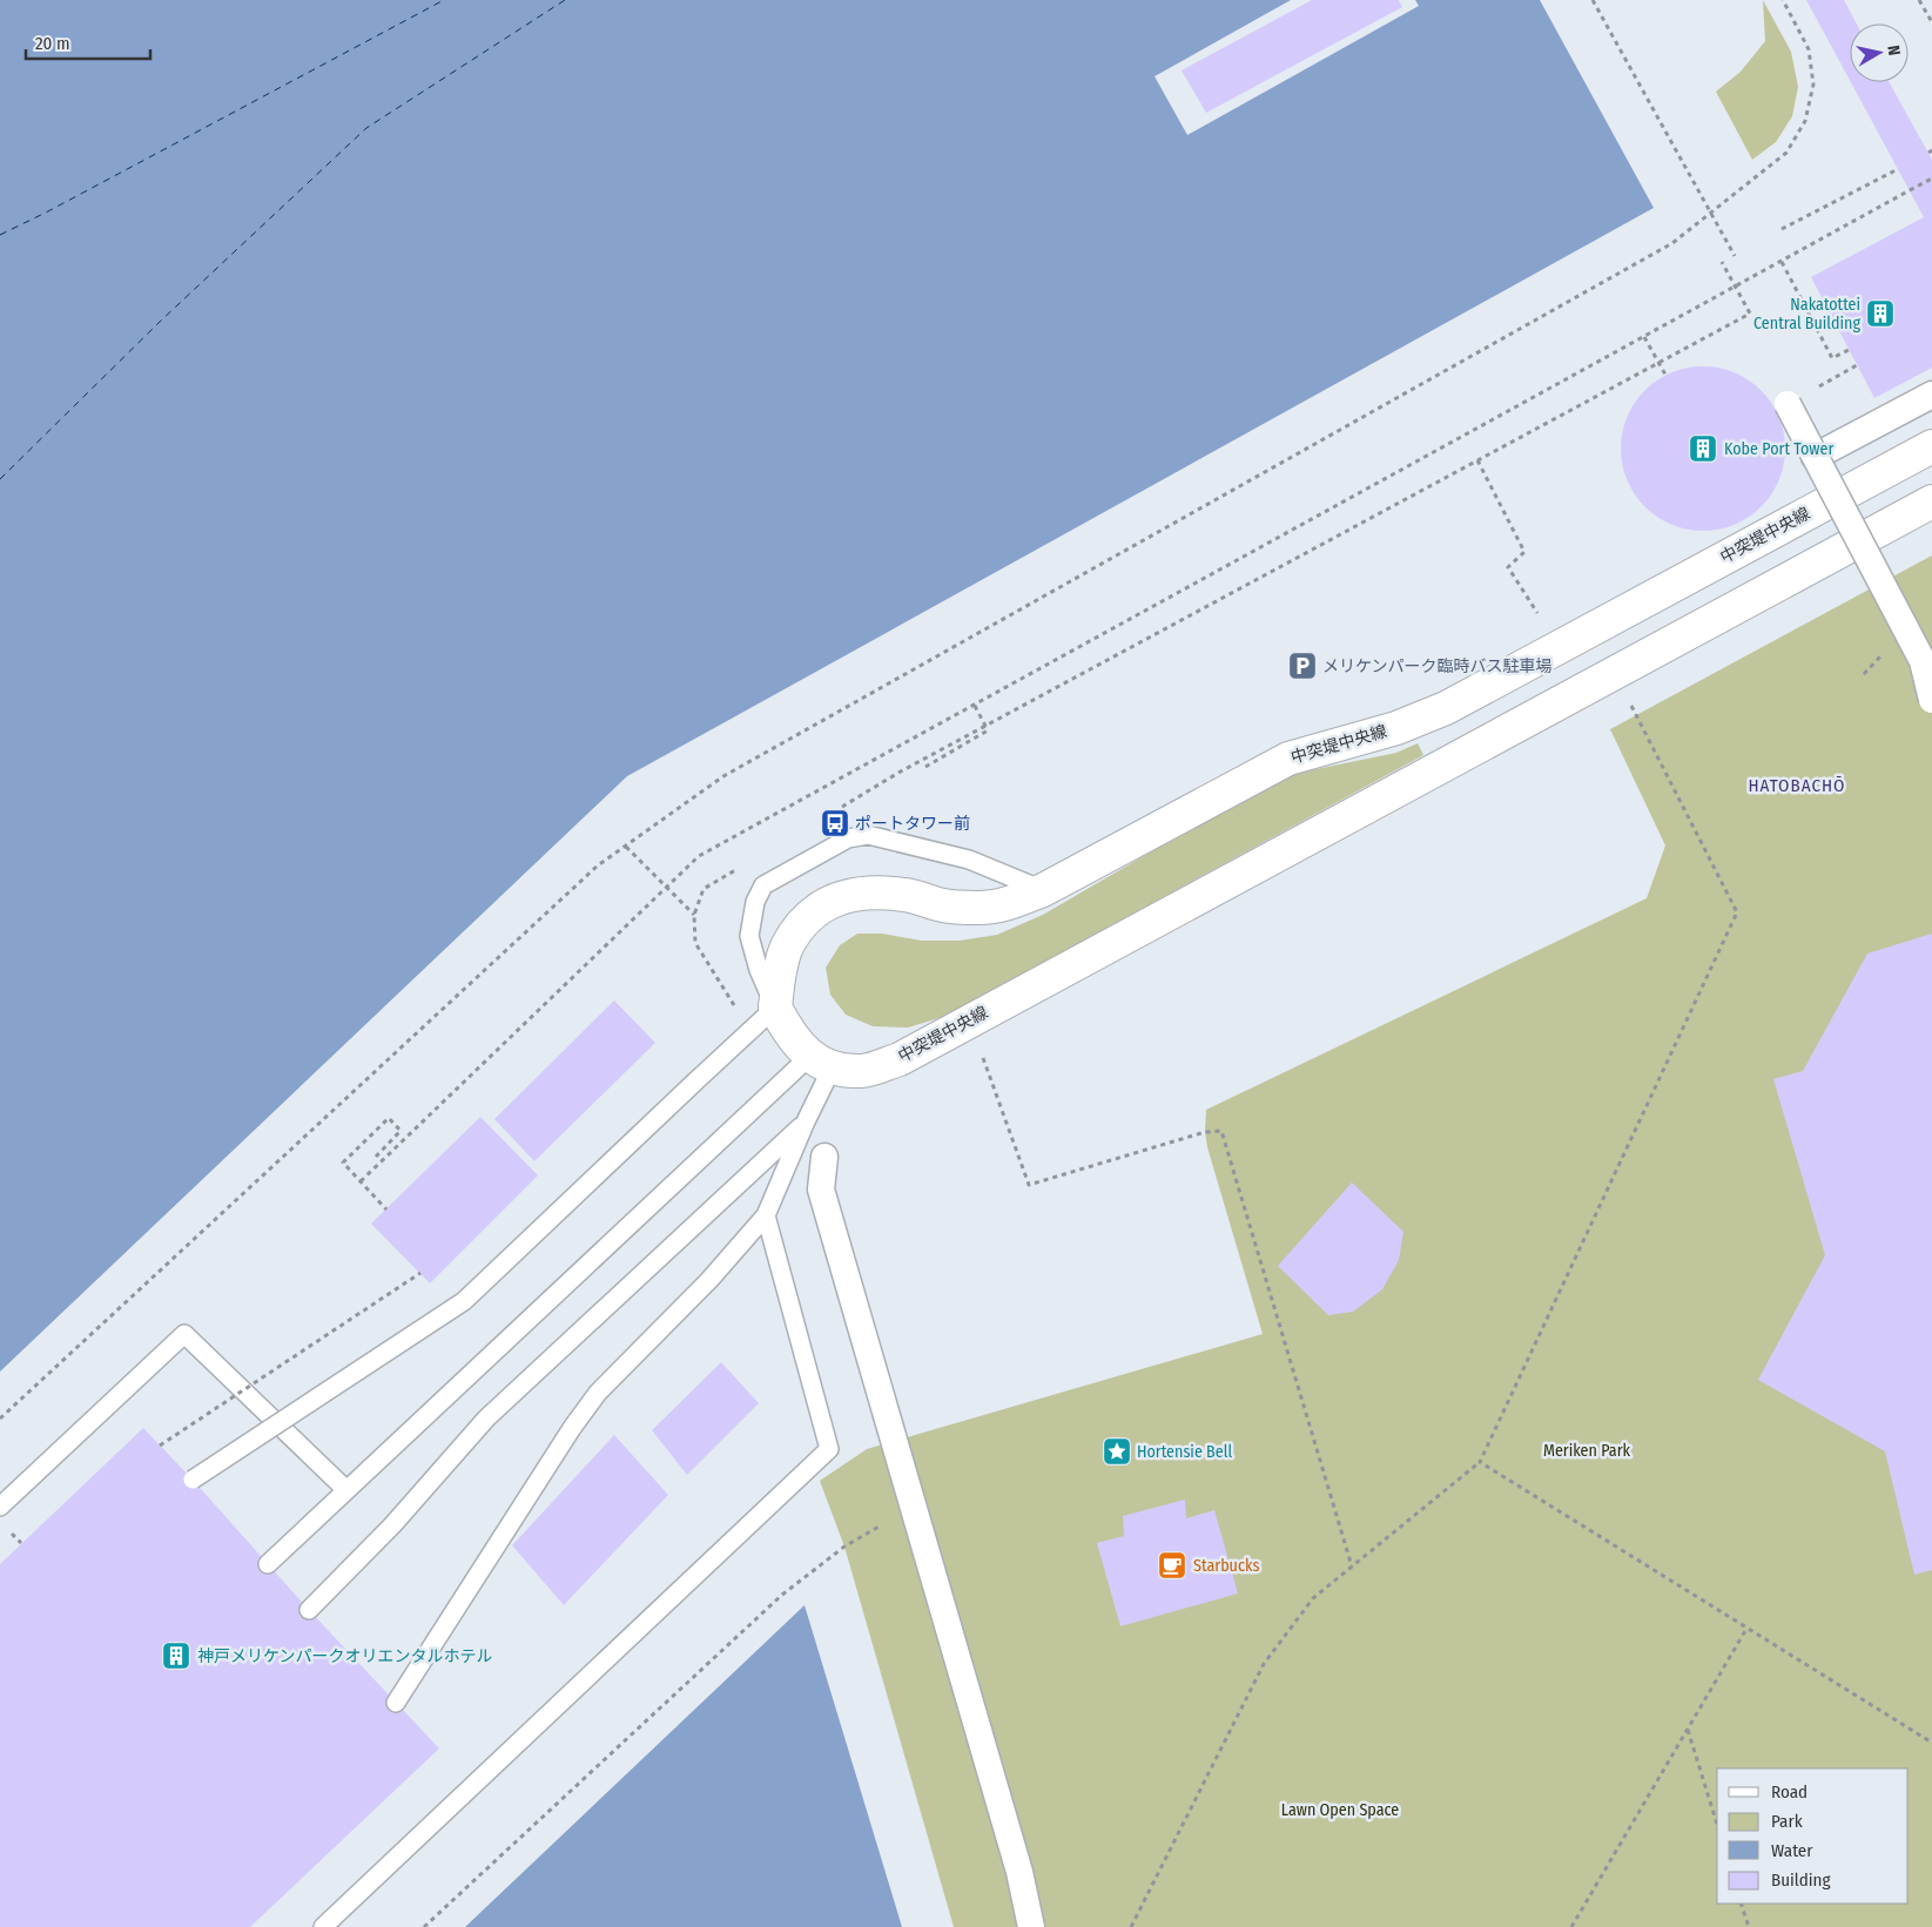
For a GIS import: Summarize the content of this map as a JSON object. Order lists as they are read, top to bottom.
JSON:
{
  "streets": {
    "street": ["中突堤中央線"]
  },
  "districts": ["HATOBACHŌ"],
  "parks": ["Meriken Park", "Lawn Open Space"],
  "places": {
    "building": ["Nakatottei Central Building", "Kobe Port Tower", "神戸メリケンパークオリエンタルホテル"],
    "parking": ["メリケンパーク臨時バス駐車場"],
    "bus stop": ["ポートタワー前"],
    "place": ["Hortensie Bell"],
    "cafe": ["Starbucks"]
  },
  "legend": [
    "Road",
    "Park",
    "Water",
    "Building"
  ],
  "scale_bar": "20 m",
  "north": "right"
}
